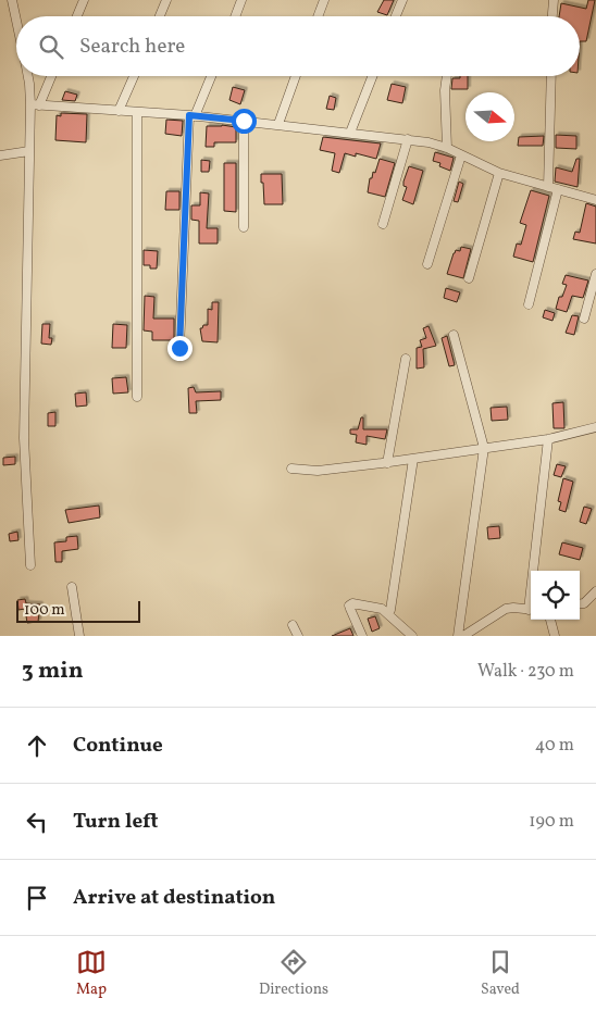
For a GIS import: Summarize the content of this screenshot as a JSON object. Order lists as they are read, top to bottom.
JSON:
{
  "scale_bar": "100 m",
  "north": "right",
  "page": {
    "search": "Search here",
    "scale": "100 m",
    "heading": ["3 min", "Walk · 230 m"],
    "list": [
      ["Continue", "40 m"],
      ["Turn left", "190 m"],
      "Arrive at destination"
    ],
    "nav": ["Map", "Directions", "Saved"]
  }
}
